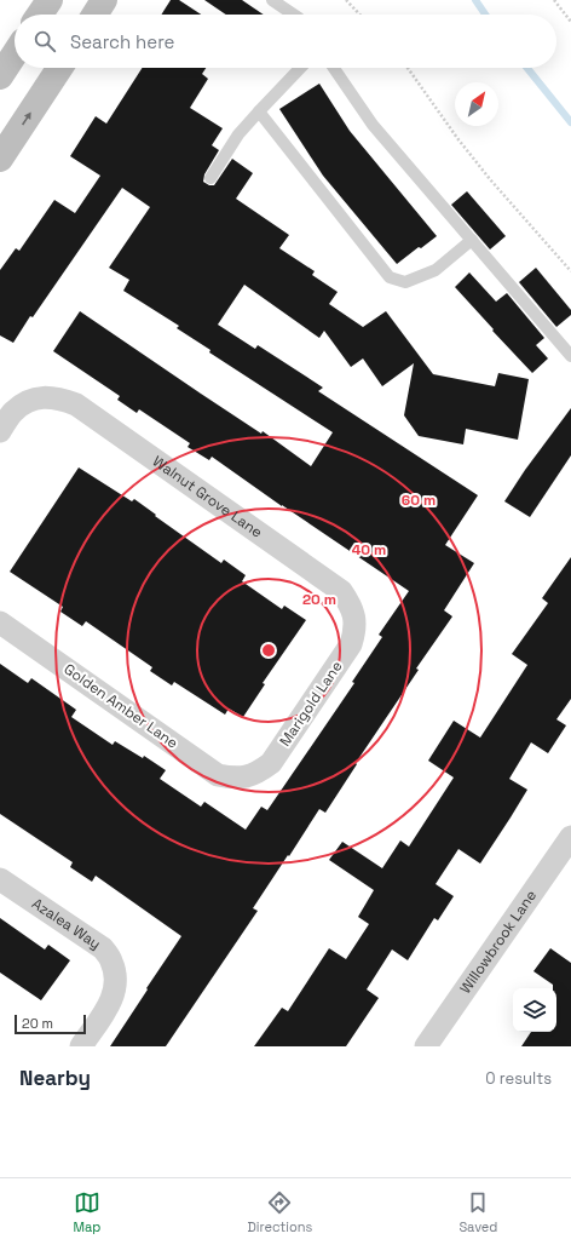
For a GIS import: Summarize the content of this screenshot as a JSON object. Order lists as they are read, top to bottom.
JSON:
{
  "streets": {
    "street": [
      "Walnut Grove Lane",
      "Marigold Lane",
      "Golden Amber Lane",
      "Azalea Way",
      "Willowbrook Lane"
    ]
  },
  "crossings": [
    ["Walnut Grove Lane", "Marigold Lane"],
    ["Marigold Lane", "Golden Amber Lane"]
  ],
  "scale_bar": "20 m",
  "north": "top right",
  "page": {
    "search": "Search here",
    "scale": "20 m",
    "heading": ["Nearby", "0 results"],
    "nav": ["Map", "Directions", "Saved"]
  },
  "rings": ["60 m", "40 m", "20 m"]
}
